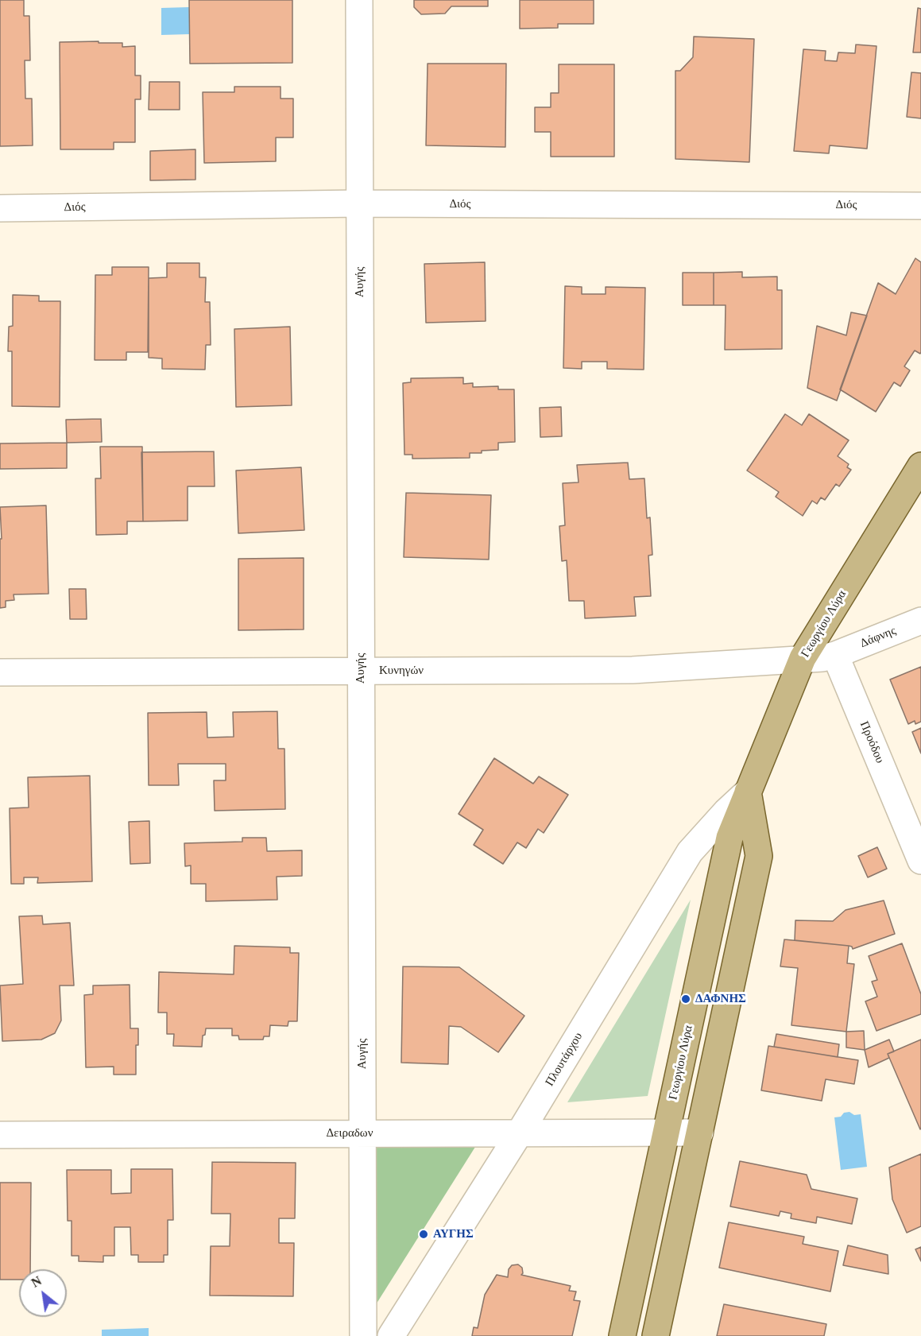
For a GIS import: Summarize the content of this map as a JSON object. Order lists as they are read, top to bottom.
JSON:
{
  "streets": {
    "main road": ["Γεωργίου Λύρα"],
    "street": [
      "Διός",
      "Αυγής",
      "Δάφνης",
      "Κυνηγών",
      "Προόδου",
      "Πλουτάρχου",
      "Δειραδων"
    ]
  },
  "crossings": [
    ["Διός", "Αυγής"],
    ["Αυγής", "Κυνηγών"],
    ["Αυγής", "Δειραδων"],
    ["Γεωργίου Λύρα", "Κυνηγών"],
    ["Γεωργίου Λύρα", "Πλουτάρχου"],
    ["Γεωργίου Λύρα", "Δειραδων"],
    ["Δάφνης", "Προόδου"],
    ["Πλουτάρχου", "Δειραδων"]
  ],
  "places": ["ΔΑΦΝΗΣ", "ΑΥΓΗΣ"],
  "north": "top left"
}
